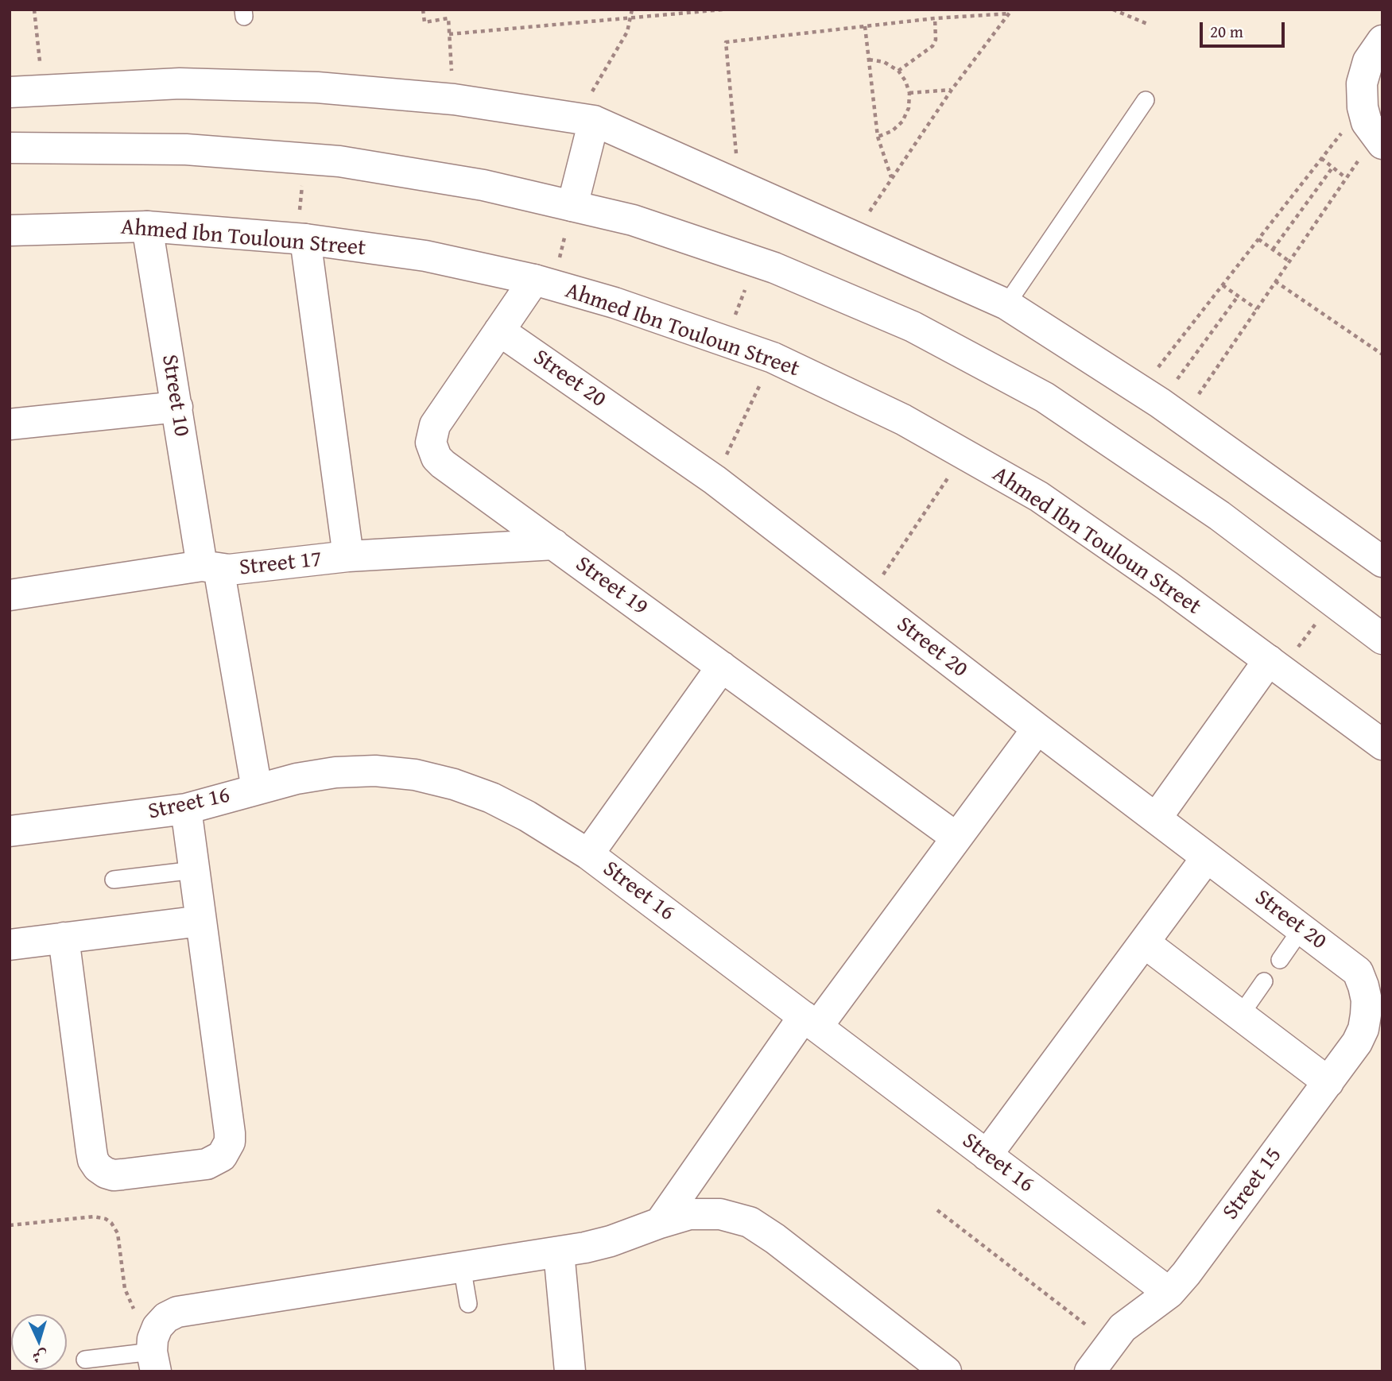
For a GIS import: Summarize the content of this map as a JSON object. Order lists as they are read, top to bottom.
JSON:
{
  "streets": {
    "street": [
      "Ahmed Ibn Touloun Street",
      "Street 20",
      "Street 10",
      "Street 17",
      "Street 19",
      "Street 16",
      "Street 15"
    ]
  },
  "crossings": [
    ["Ahmed Ibn Touloun Street", "Street 10"],
    ["Ahmed Ibn Touloun Street", "Street 19"],
    ["Street 20", "Street 19"],
    ["Street 20", "Street 15"],
    ["Street 10", "Street 17"],
    ["Street 10", "Street 16"],
    ["Street 17", "Street 19"],
    ["Street 16", "Street 15"]
  ],
  "scale_bar": "20 m",
  "north": "bottom"
}
